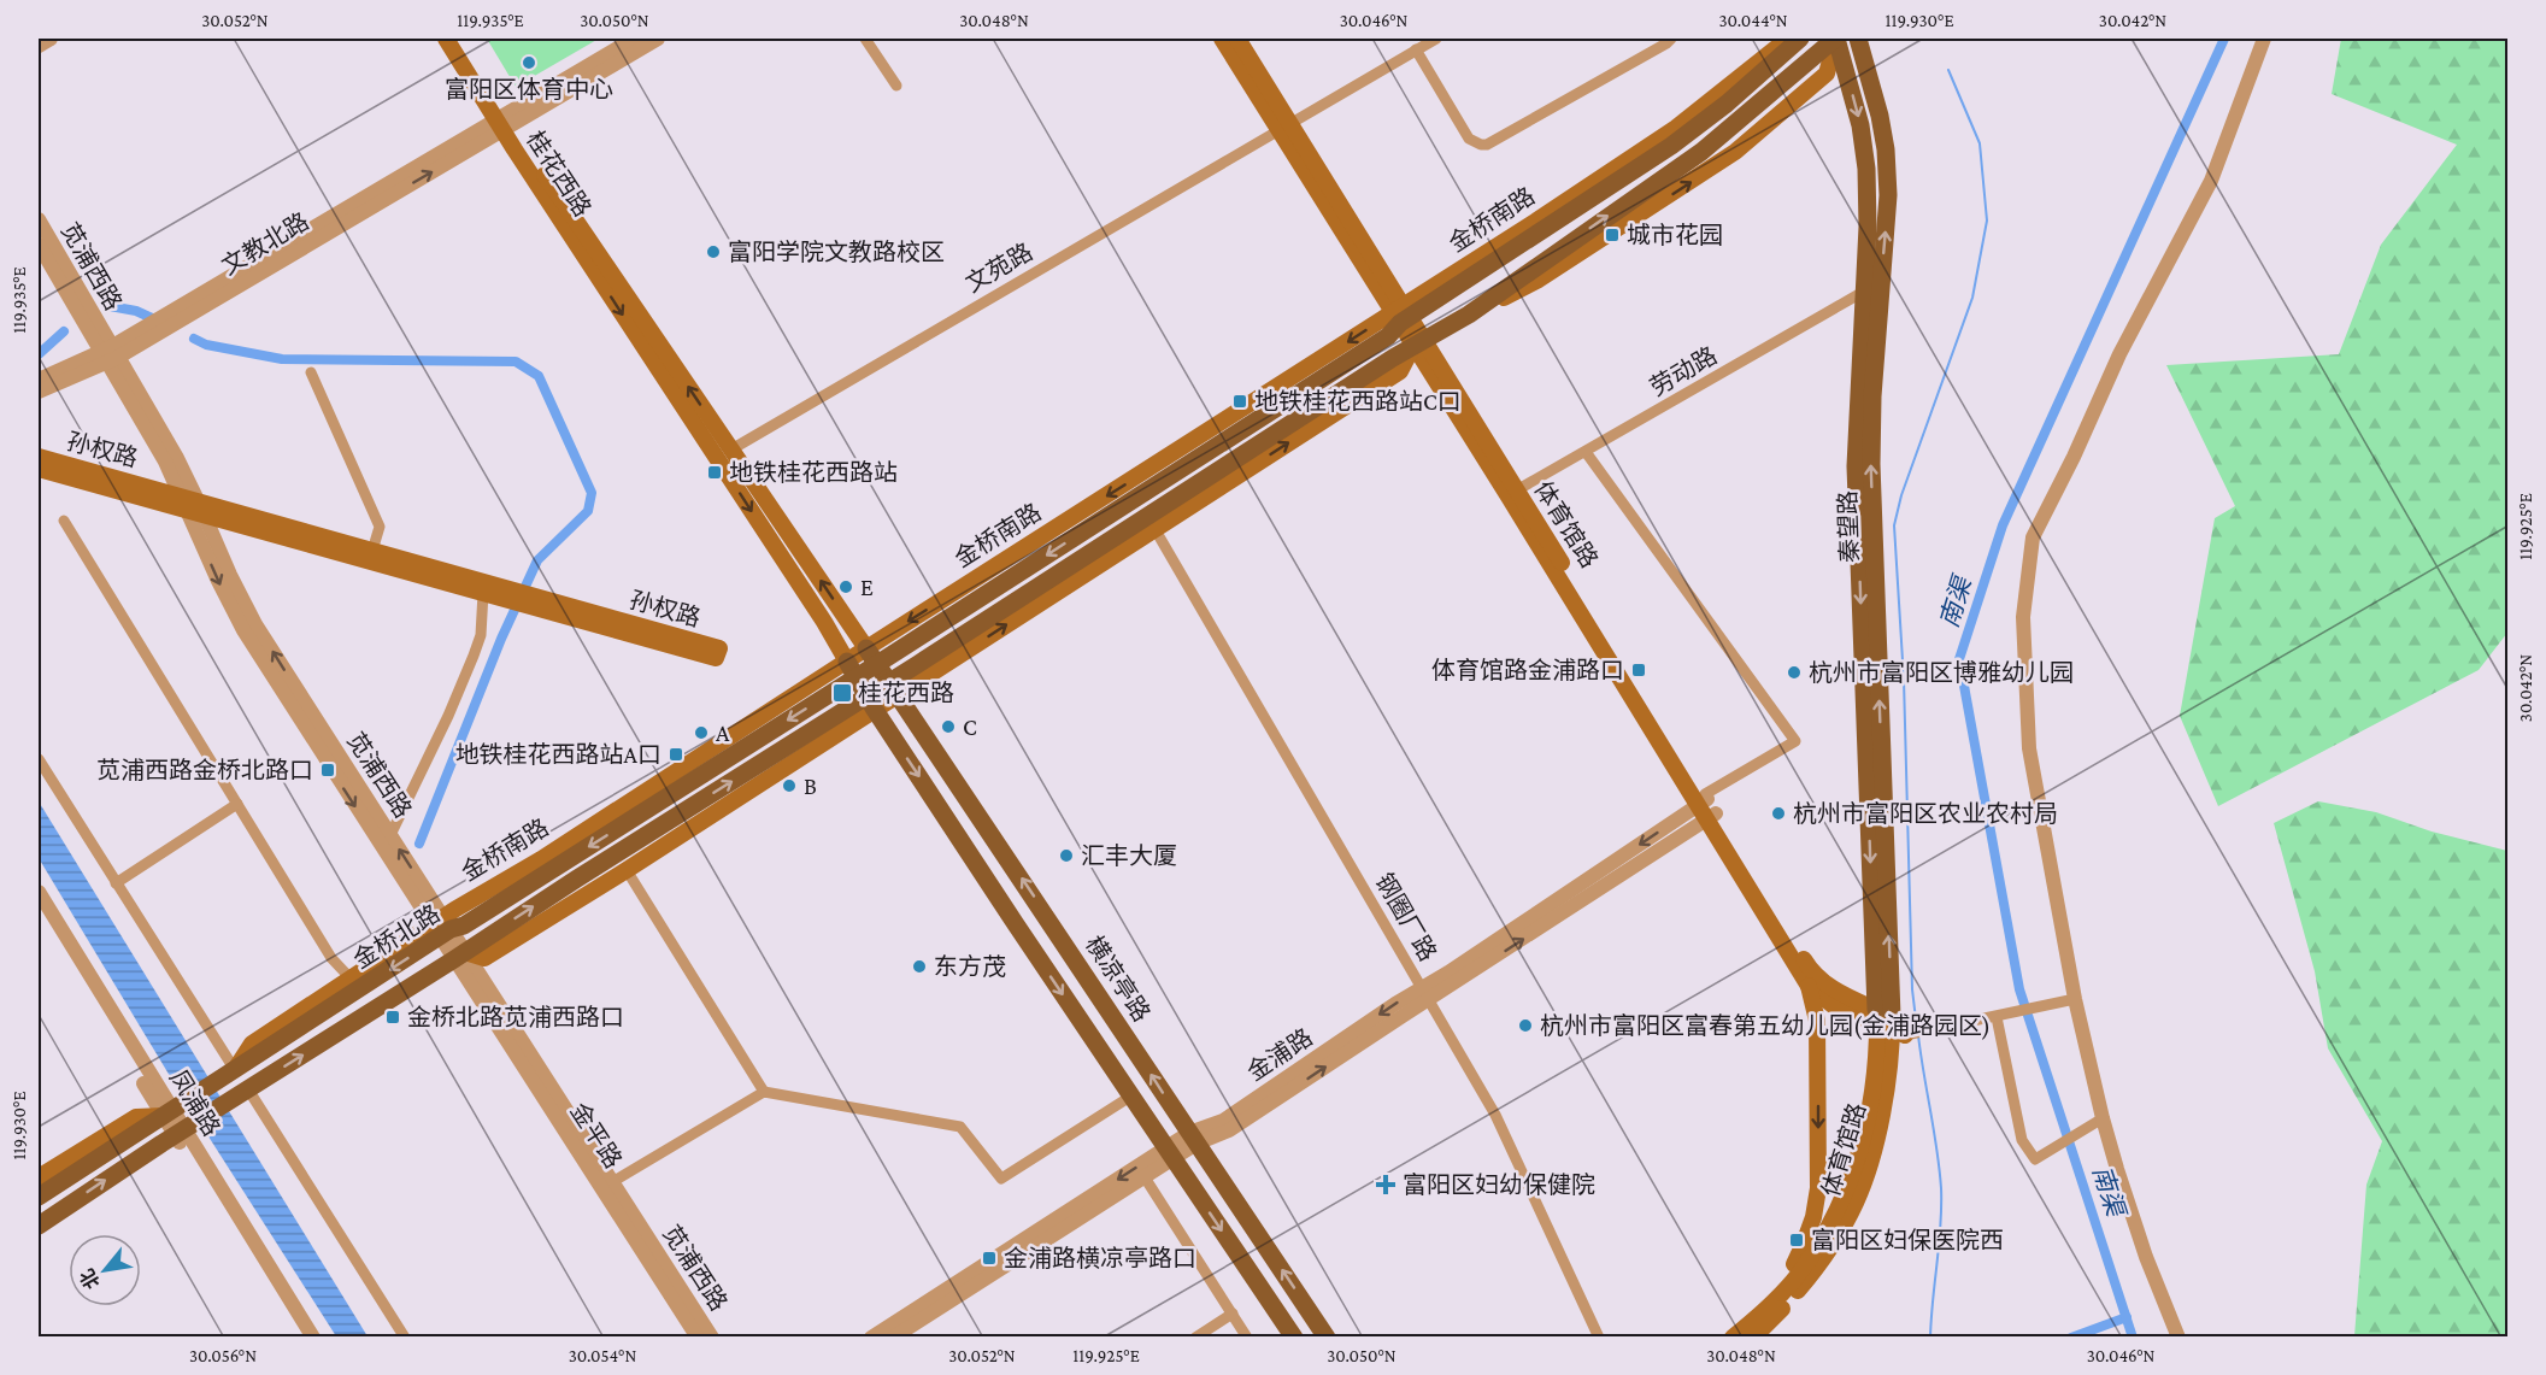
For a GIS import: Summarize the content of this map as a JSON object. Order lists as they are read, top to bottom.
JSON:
{
  "streets": {
    "main road": [
      "桂花西路",
      "金桥南路",
      "孙权路",
      "体育馆路",
      "秦望路",
      "金桥北路",
      "横凉亭路"
    ],
    "street": [
      "文教北路",
      "苋浦西路",
      "文苑路",
      "劳动路",
      "钢圈厂路",
      "金浦路",
      "凤浦路",
      "金平路"
    ]
  },
  "crossings": [
    ["桂花西路", "金桥南路"],
    ["桂花西路", "文教北路"],
    ["桂花西路", "文苑路"],
    ["桂花西路", "金桥北路"],
    ["桂花西路", "横凉亭路"],
    ["金桥南路", "苋浦西路"],
    ["金桥南路", "体育馆路"],
    ["金桥南路", "金桥北路"],
    ["金桥南路", "横凉亭路"],
    ["文教北路", "苋浦西路"],
    ["苋浦西路", "孙权路"],
    ["苋浦西路", "金桥北路"],
    ["苋浦西路", "金平路"],
    ["文苑路", "体育馆路"],
    ["劳动路", "体育馆路"],
    ["劳动路", "秦望路"],
    ["体育馆路", "秦望路"],
    ["体育馆路", "金浦路"],
    ["钢圈厂路", "金浦路"],
    ["金桥北路", "横凉亭路"],
    ["金桥北路", "凤浦路"],
    ["金桥北路", "金平路"],
    ["横凉亭路", "金浦路"]
  ],
  "water": ["南渠"],
  "places": {
    "other": [
      "富阳区体育中心",
      "富阳学院文教路校区",
      "E",
      "杭州市富阳区博雅幼儿园",
      "C",
      "A",
      "B",
      "杭州市富阳区农业农村局",
      "汇丰大厦",
      "东方茂",
      "杭州市富阳区富春第五幼儿园(金浦路园区)"
    ],
    "transit": [
      "城市花园",
      "地铁桂花西路站C口",
      "地铁桂花西路站",
      "体育馆路金浦路口",
      "桂花西路",
      "地铁桂花西路站A口",
      "苋浦西路金桥北路口",
      "金桥北路苋浦西路口",
      "富阳区妇保医院西",
      "金浦路横凉亭路口"
    ],
    "health": ["富阳区妇幼保健院"]
  },
  "north": "bottom left",
  "coordinates": [
    "30.052°N",
    "119.935°E",
    "30.050°N",
    "30.048°N",
    "30.046°N",
    "30.044°N",
    "119.930°E",
    "30.042°N",
    "119.925°E",
    "30.056°N",
    "30.054°N"
  ]
}
